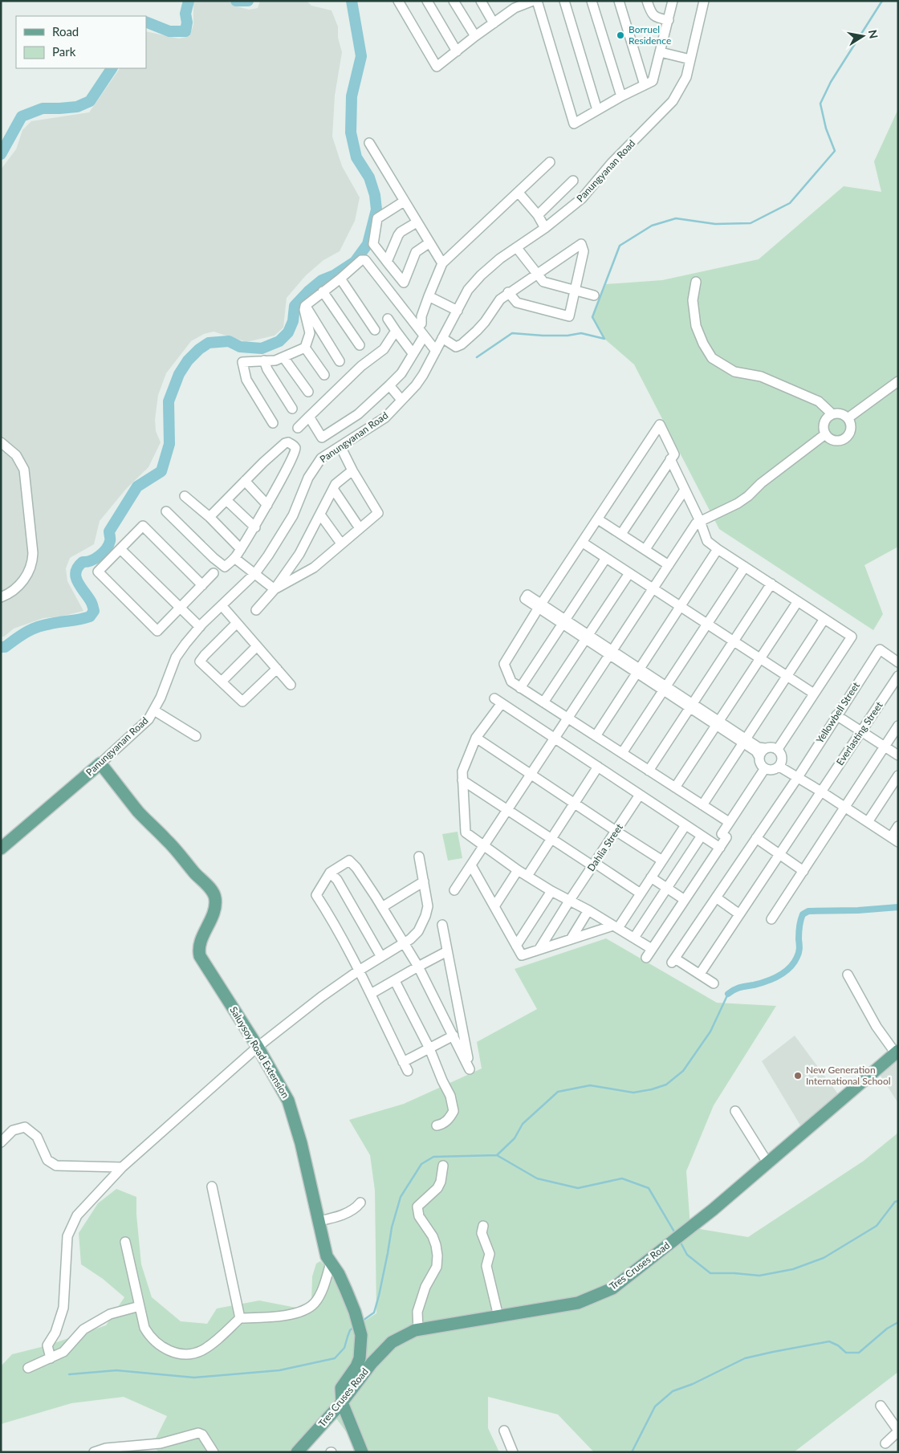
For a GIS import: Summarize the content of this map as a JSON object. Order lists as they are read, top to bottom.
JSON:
{
  "streets": {
    "main road": ["Panungyanan Road", "Saluysoy Road Extension", "Tres Cruses Road"],
    "street": ["Yellowbell Street", "Everlasting Street", "Dahlia Street"]
  },
  "crossings": [
    ["Panungyanan Road", "Saluysoy Road Extension"],
    ["Yellowbell Street", "Everlasting Street"],
    ["Saluysoy Road Extension", "Tres Cruses Road"]
  ],
  "places": ["Borruel Residence", "New Generation International School"],
  "legend": ["Road", "Park"],
  "north": "right"
}
